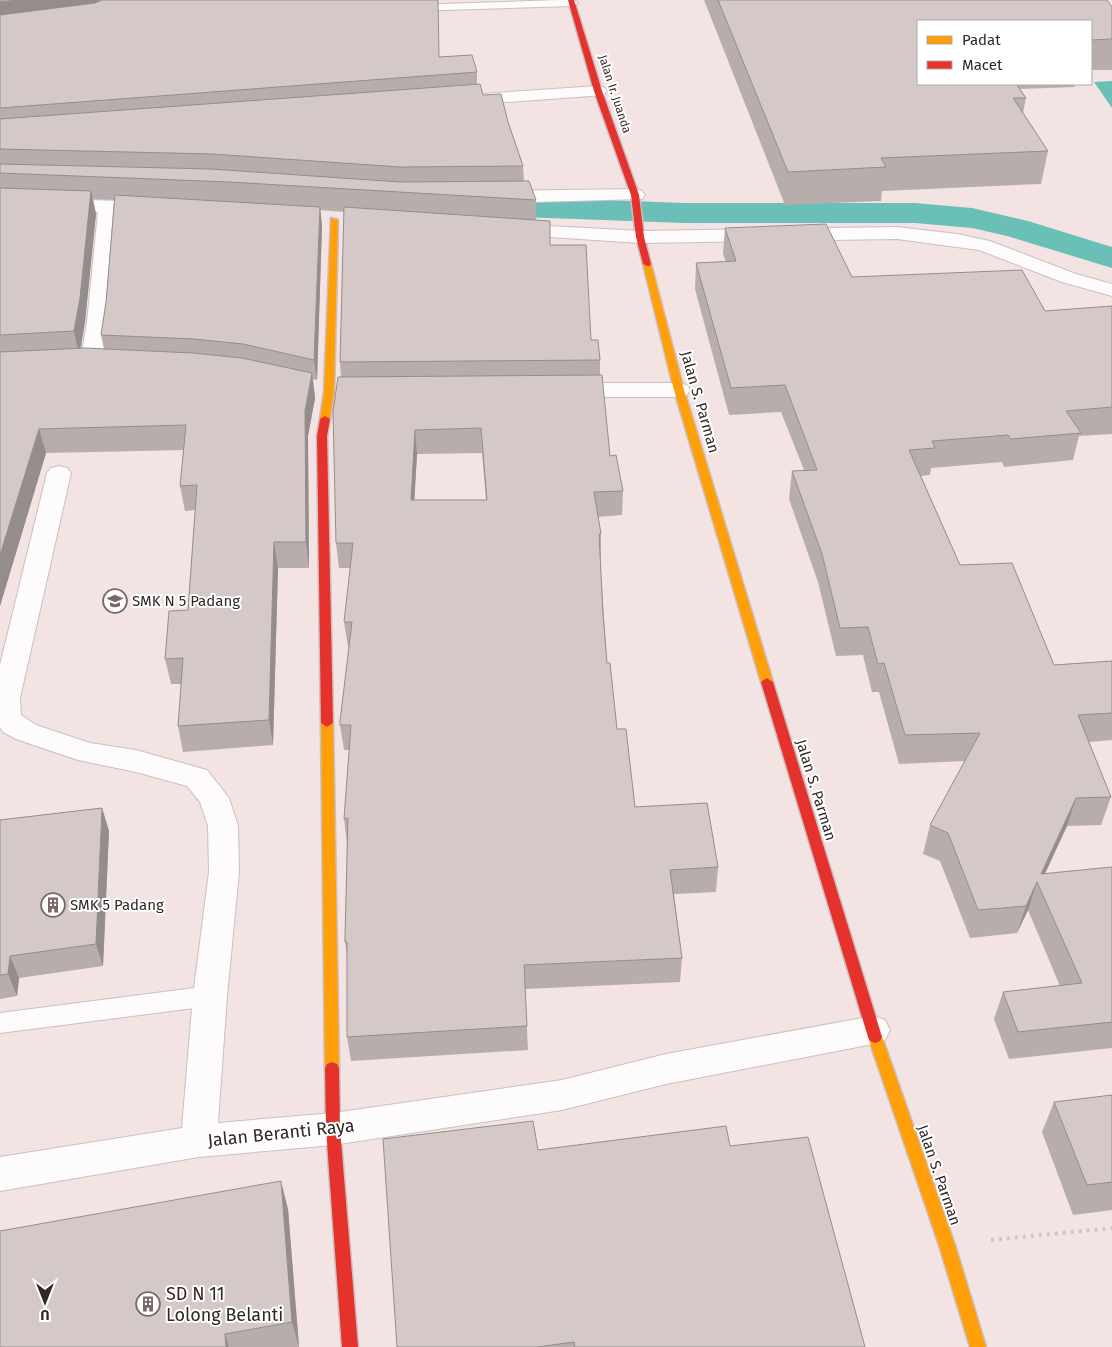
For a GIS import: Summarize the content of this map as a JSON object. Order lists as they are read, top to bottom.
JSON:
{
  "streets": {
    "main road": ["Jalan Ir. Juanda", "Jalan S. Parman"],
    "street": ["Jalan Beranti Raya"]
  },
  "crossings": [
    ["Jalan Ir. Juanda", "Jalan S. Parman"],
    ["Jalan S. Parman", "Jalan Beranti Raya"]
  ],
  "places": {
    "school or university": ["SMK N 5 Padang"],
    "building": ["SMK 5 Padang", "SD N 11 Lolong Belanti"]
  },
  "legend": ["Padat", "Macet"],
  "north": "bottom"
}
